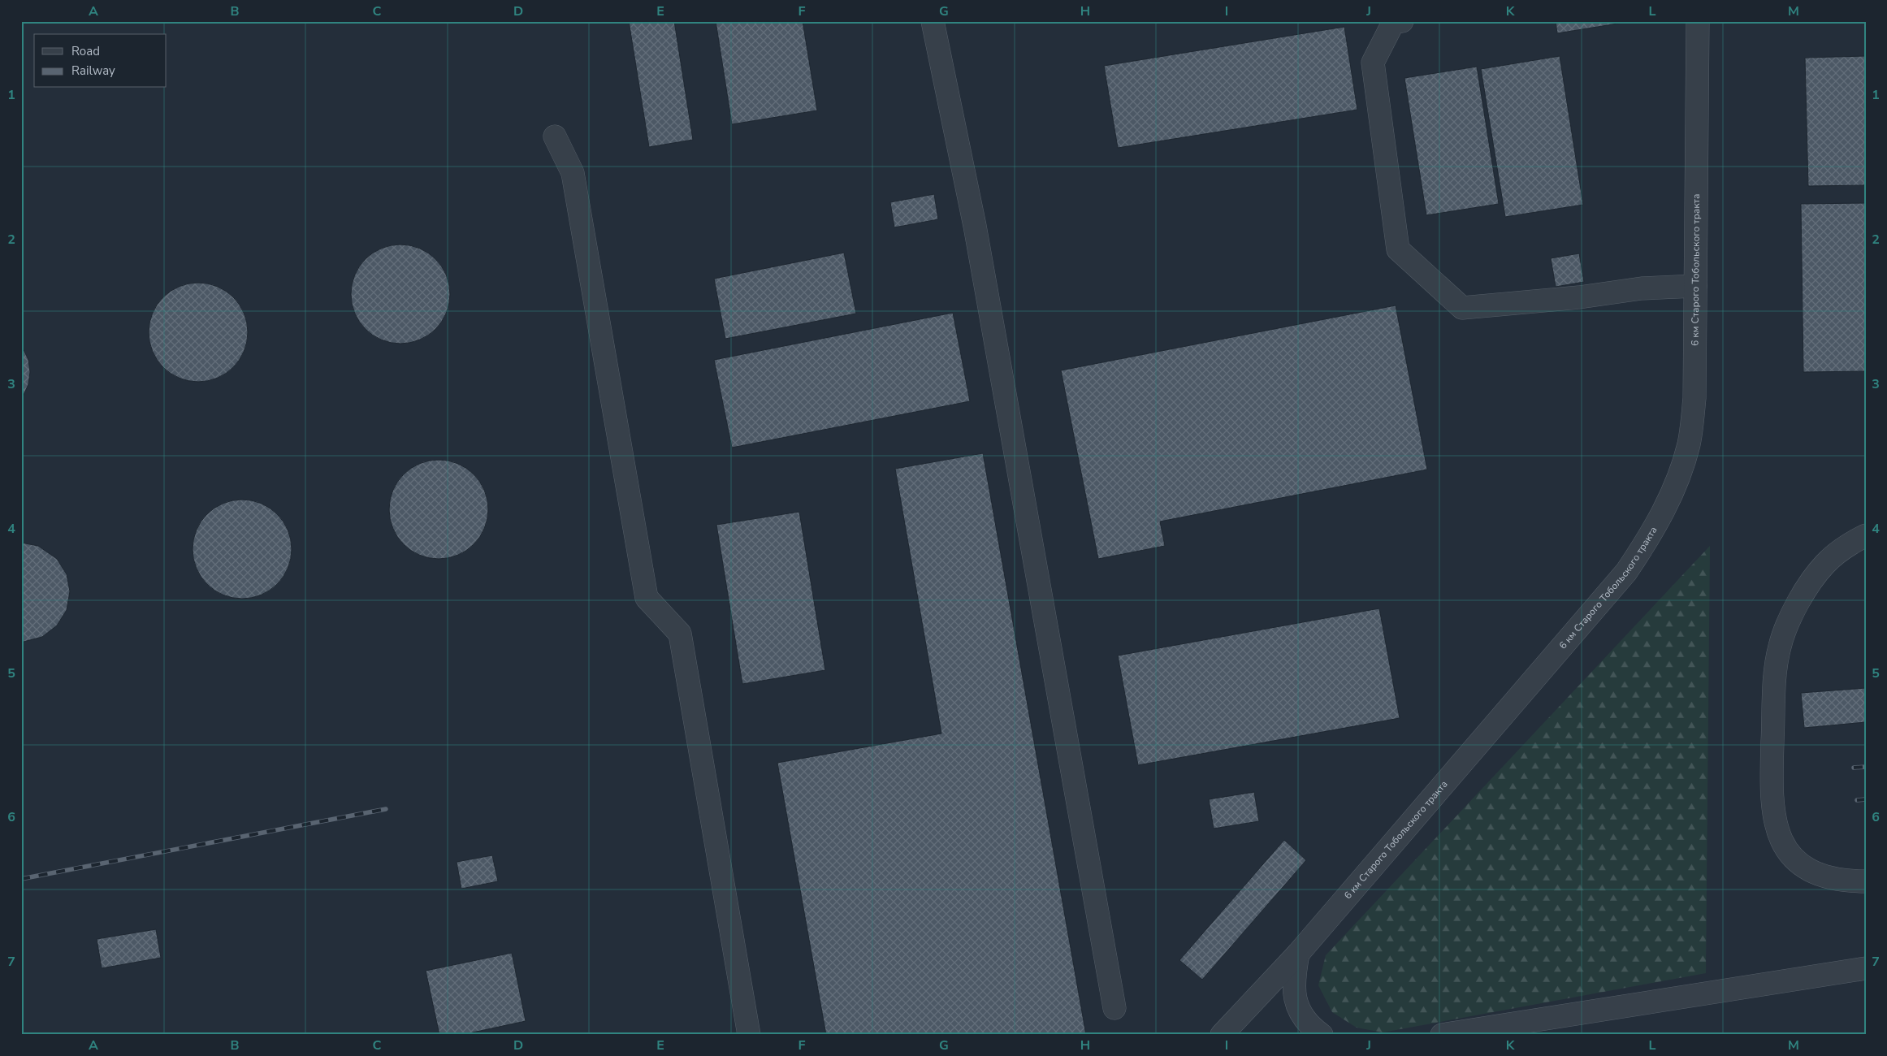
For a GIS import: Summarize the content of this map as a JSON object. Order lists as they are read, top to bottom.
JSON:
{
  "streets": {
    "street": ["6 км Старого Тобольского тракта"]
  },
  "legend": ["Road", "Railway"],
  "grid": {
    "columns": [
      "A",
      "B",
      "C",
      "D",
      "E",
      "F",
      "G",
      "H",
      "I",
      "J",
      "K",
      "L",
      "M"
    ],
    "rows": [
      "1",
      "2",
      "3",
      "4",
      "5",
      "6",
      "7"
    ]
  }
}
